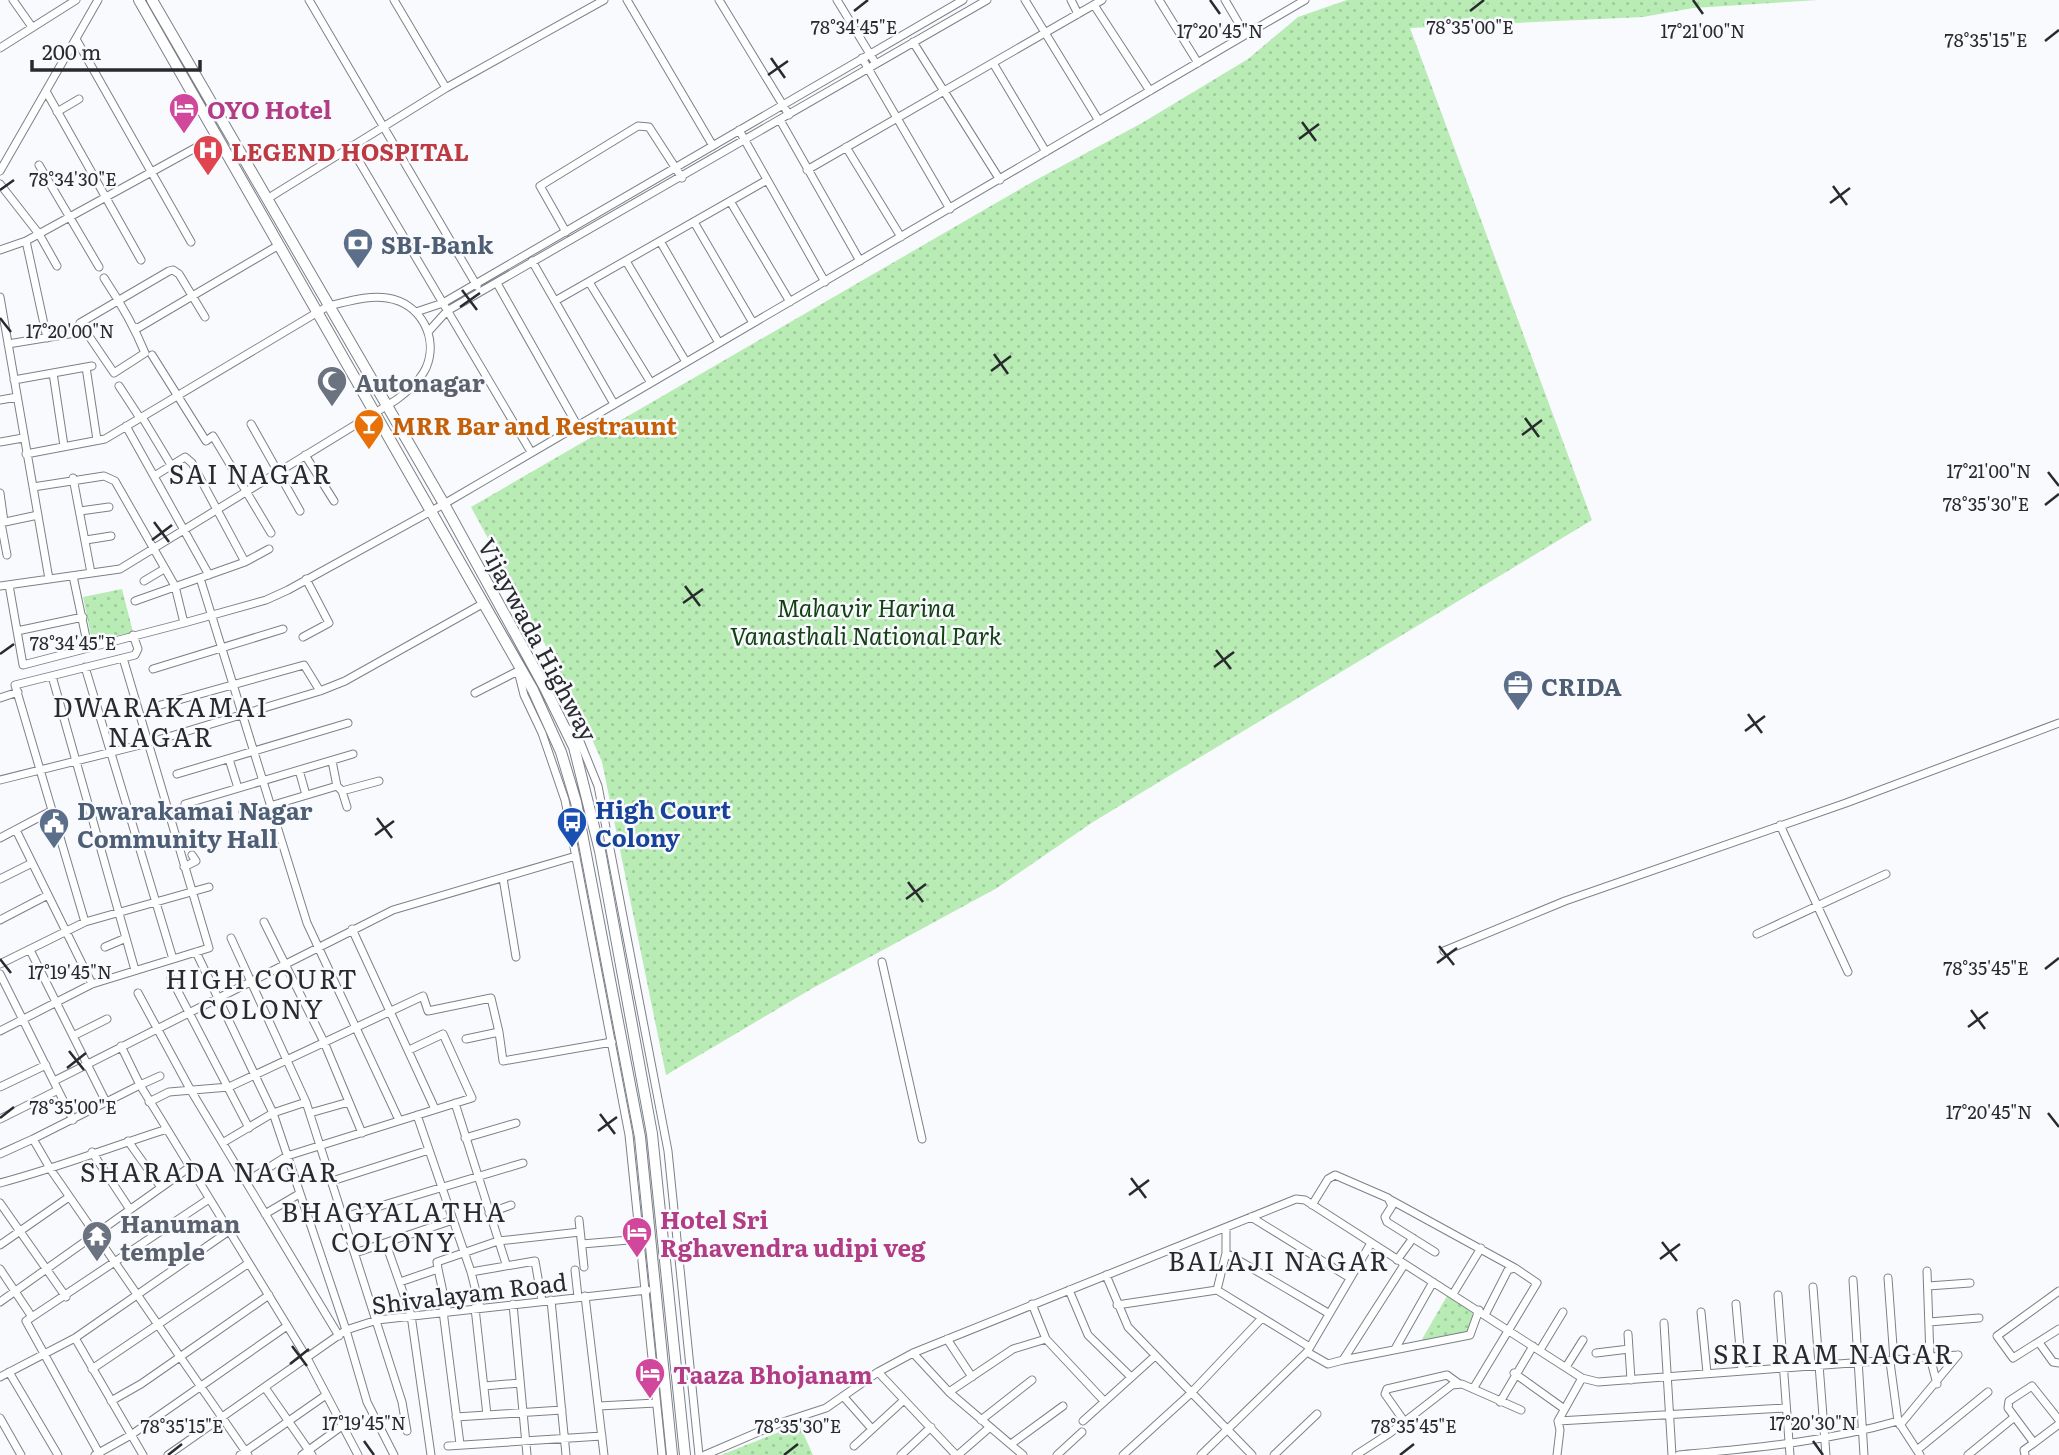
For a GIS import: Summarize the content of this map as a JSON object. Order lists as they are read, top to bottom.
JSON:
{
  "streets": {
    "highway": ["Vijaywada Highway"],
    "street": ["Shivalayam Road"]
  },
  "districts": [
    "SAI NAGAR",
    "DWARAKAMAI NAGAR",
    "HIGH COURT COLONY",
    "SHARADA NAGAR",
    "BHAGYALATHA COLONY",
    "BALAJI NAGAR",
    "SRI RAM NAGAR"
  ],
  "parks": ["Mahavir Harina Vanasthali National Park"],
  "places": {
    "hotel": ["OYO Hotel", "Hotel Sri Rghavendra udipi veg", "Taaza Bhojanam"],
    "hospital": ["LEGEND HOSPITAL"],
    "bank": ["SBI-Bank"],
    "mosque": ["Autonagar"],
    "bar": ["MRR Bar and Restraunt"],
    "office": ["CRIDA"],
    "bus stop": ["High Court Colony"],
    "public building": ["Dwarakamai Nagar Community Hall"],
    "temple": ["Hanuman temple"]
  },
  "scale_bar": "200 m",
  "coordinates": [
    "78°34'45\"E",
    "78°35'00\"E",
    "17°20'45\"N",
    "17°21'00\"N",
    "78°35'15\"E",
    "78°34'30\"E",
    "17°20'00\"N",
    "78°35'30\"E",
    "78°35'45\"E",
    "17°19'45\"N",
    "17°20'30\"N"
  ]
}
